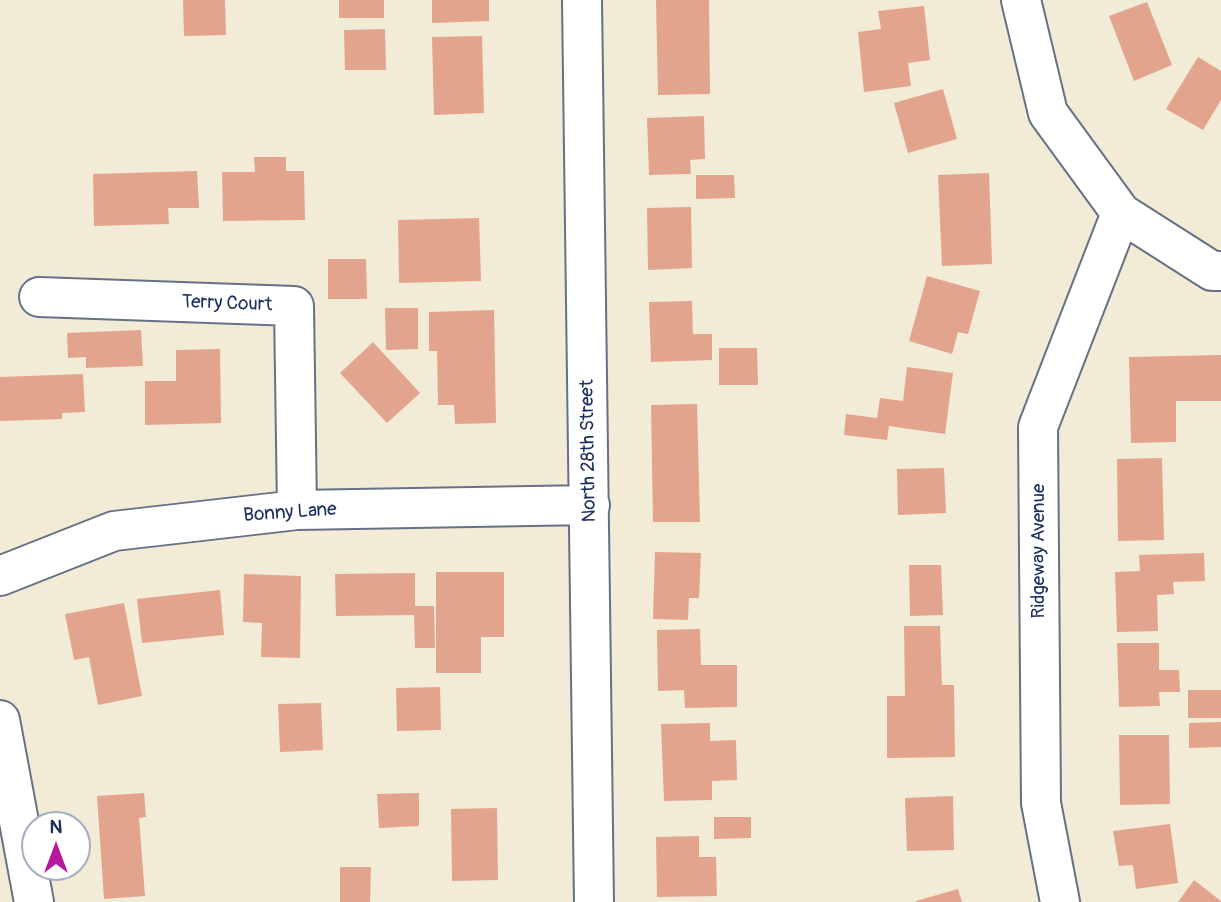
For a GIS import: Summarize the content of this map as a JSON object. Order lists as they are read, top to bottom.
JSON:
{
  "streets": {
    "street": [
      "Terry Court",
      "North 28th Street",
      "Bonny Lane",
      "Ridgeway Avenue"
    ]
  },
  "crossings": [
    ["Terry Court", "Bonny Lane"],
    ["North 28th Street", "Bonny Lane"]
  ],
  "north": "top"
}
